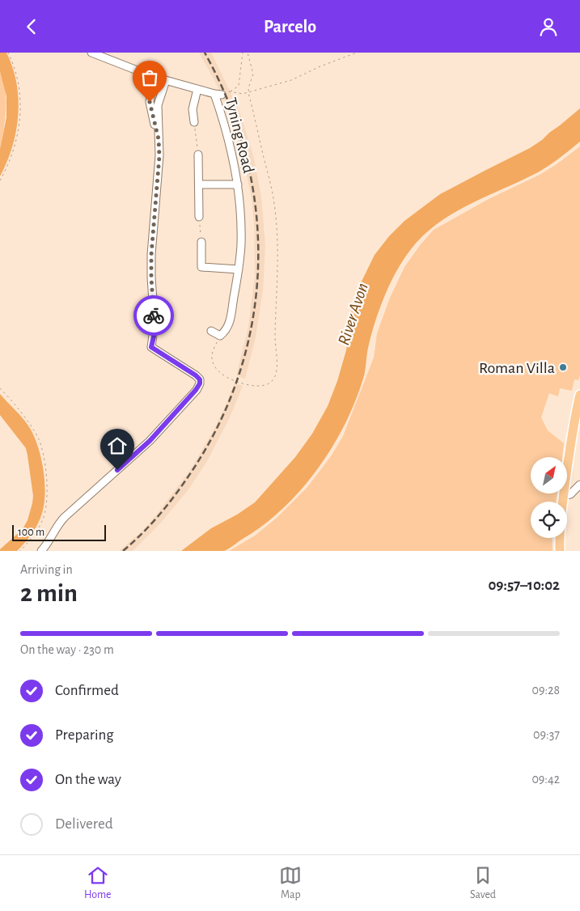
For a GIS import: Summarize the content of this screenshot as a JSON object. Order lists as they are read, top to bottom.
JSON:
{
  "streets": {
    "street": ["Tyning Road"]
  },
  "water": ["River Avon"],
  "places": ["Roman Villa"],
  "scale_bar": "100 m",
  "north": "top right",
  "page": {
    "header": "Parcelo",
    "scale": "100 m",
    "heading": ["2 min", "Arriving in", "09:57–10:02"],
    "bar": "On the way · 230 m",
    "list": [
      ["Confirmed", "09:28"],
      ["Preparing", "09:37"],
      ["On the way", "09:42"],
      "Delivered"
    ],
    "tabs": ["Home", "Map", "Saved"]
  }
}
